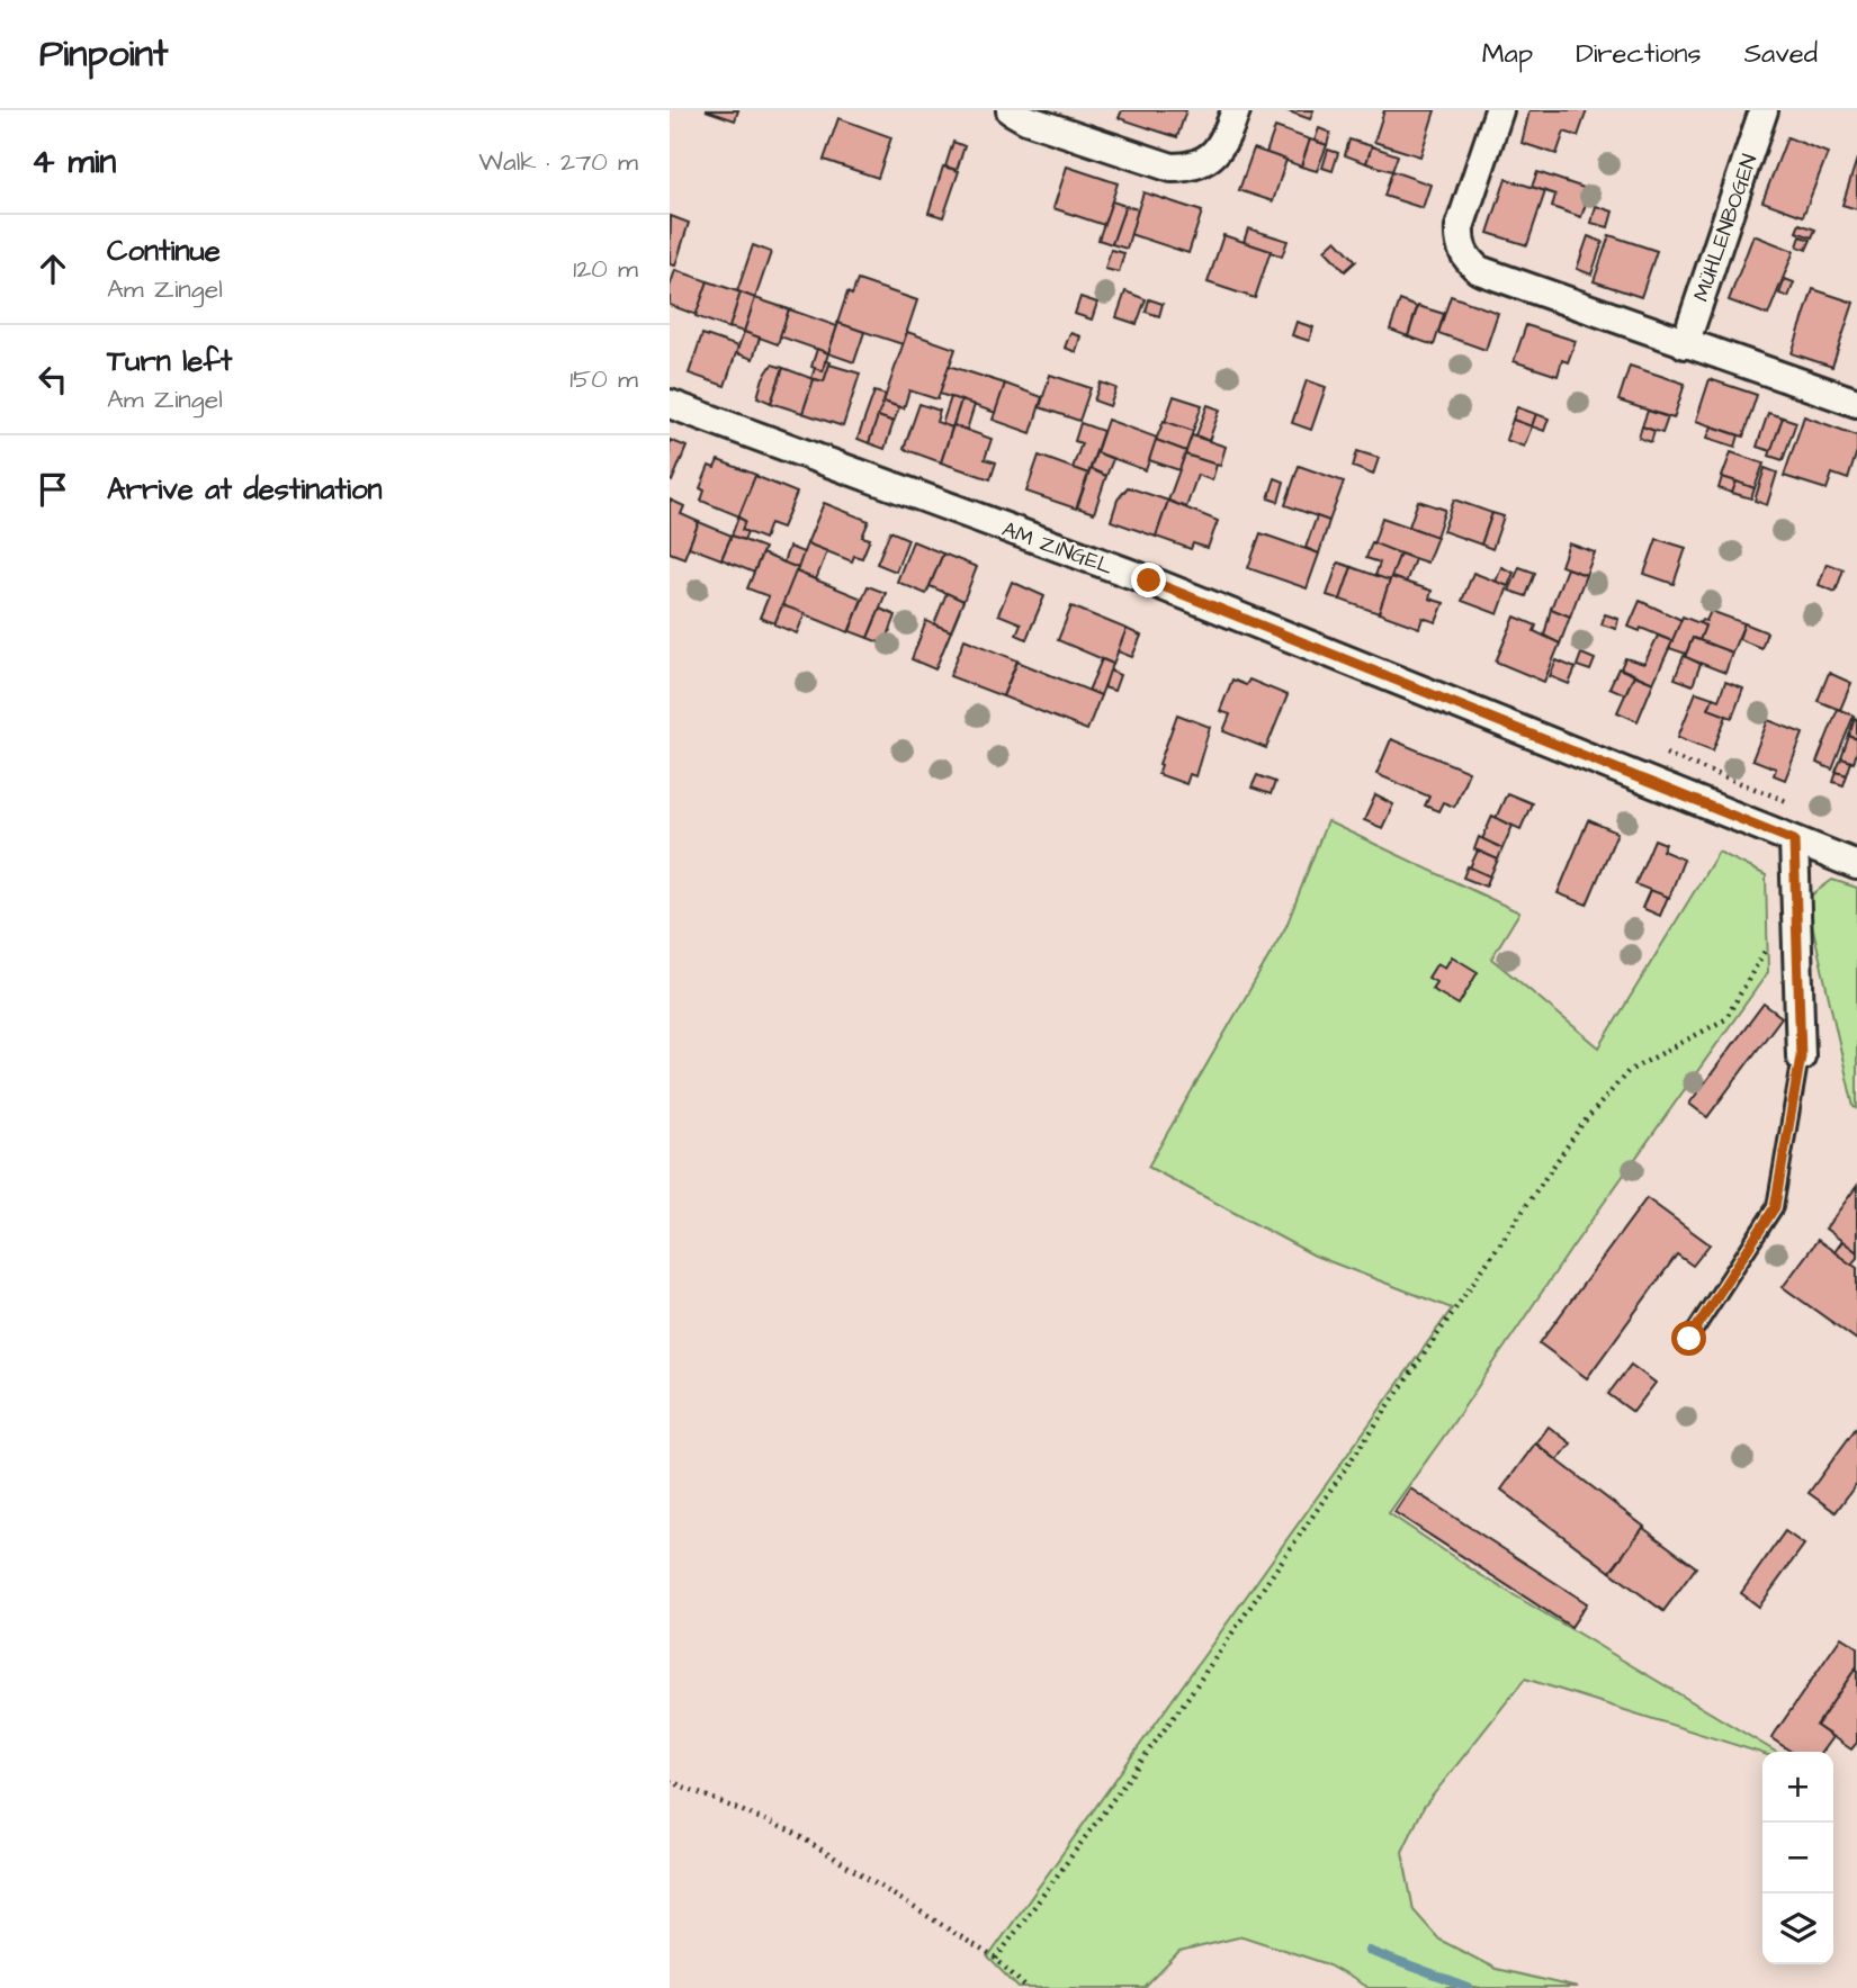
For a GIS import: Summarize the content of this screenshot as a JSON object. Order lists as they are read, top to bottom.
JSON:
{
  "streets": {
    "street": ["MÜHLENBOGEN", "AM ZINGEL"]
  },
  "page": {
    "header": "Pinpoint",
    "nav": ["Map", "Directions", "Saved"],
    "heading": ["4 min", "Walk · 270 m"],
    "list": [
      ["Continue", "Am Zingel", "120 m"],
      ["Turn left", "Am Zingel", "150 m"],
      "Arrive at destination"
    ],
    "map_buttons": ["+", "−"]
  }
}
